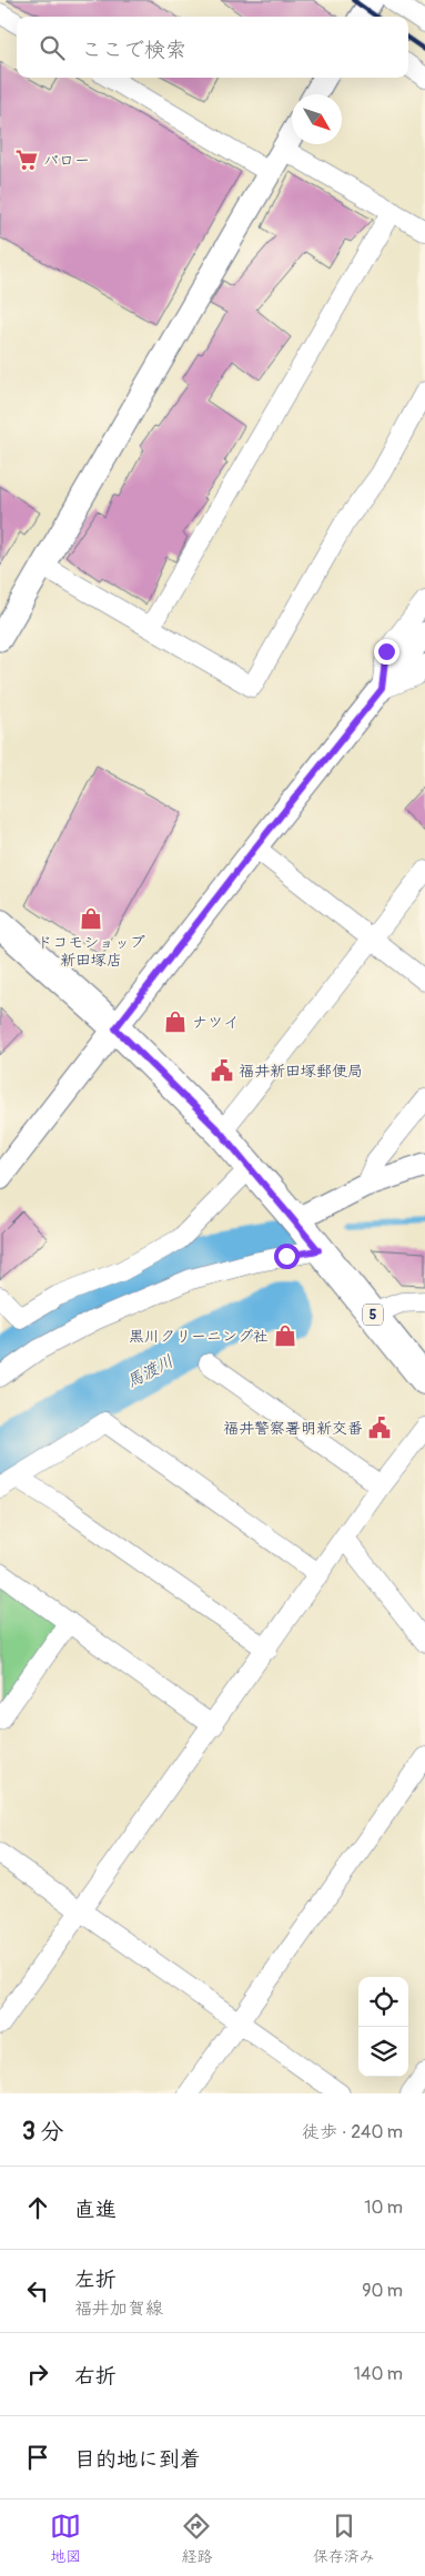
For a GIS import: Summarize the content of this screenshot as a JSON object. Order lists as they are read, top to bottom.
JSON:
{
  "streets": {
    "main road": ["5"]
  },
  "water": ["馬渡川"],
  "places": {
    "supermarket": ["バロー"],
    "shop": ["ドコモショップ 新田塚店", "ナツイ", "黒川クリーニング社"],
    "public building": ["福井新田塚郵便局", "福井警察署明新交番"]
  },
  "north": "bottom right",
  "page": {
    "search": "ここで検索",
    "heading": ["3 分", "徒歩 · 240 m"],
    "list": [
      ["直進", "10 m"],
      ["左折", "福井加賀線", "90 m"],
      ["右折", "140 m"],
      "目的地に到着"
    ],
    "nav": ["地図", "経路", "保存済み"]
  }
}
